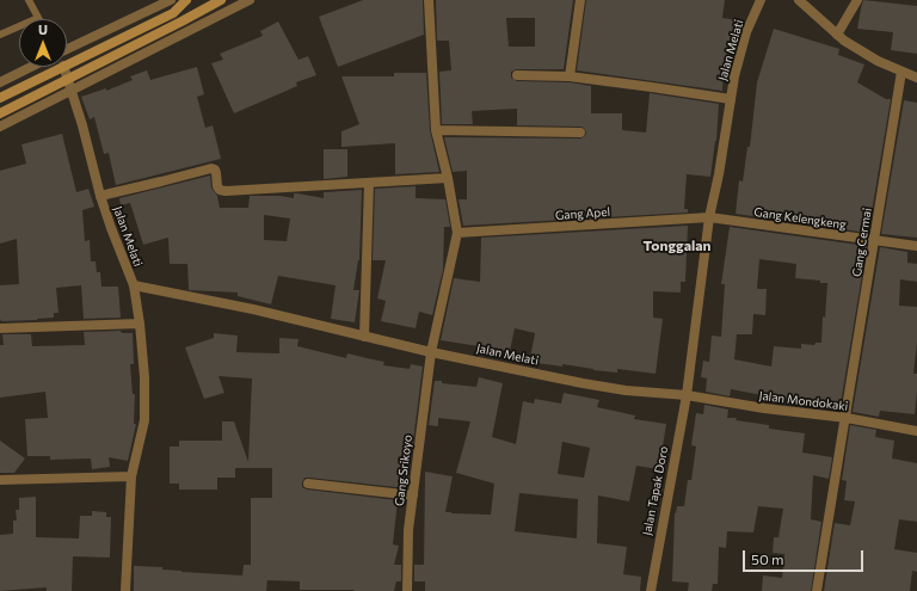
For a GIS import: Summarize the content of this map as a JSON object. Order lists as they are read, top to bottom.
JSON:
{
  "streets": {
    "street": [
      "Jalan Melati",
      "Gang Apel",
      "Gang Kelengkeng",
      "Gang Cermai",
      "Jalan Mondokaki",
      "Gang Srikoyo",
      "Jalan Tapak Doro"
    ]
  },
  "crossings": [
    ["Jalan Melati", "Gang Apel"],
    ["Jalan Melati", "Gang Kelengkeng"],
    ["Jalan Melati", "Jalan Mondokaki"],
    ["Jalan Melati", "Gang Srikoyo"],
    ["Jalan Melati", "Jalan Tapak Doro"],
    ["Gang Apel", "Gang Kelengkeng"],
    ["Gang Apel", "Gang Srikoyo"],
    ["Gang Kelengkeng", "Gang Cermai"],
    ["Gang Cermai", "Jalan Mondokaki"],
    ["Jalan Mondokaki", "Jalan Tapak Doro"]
  ],
  "districts": ["Tonggalan"],
  "scale_bar": "50 m",
  "north": "top"
}
